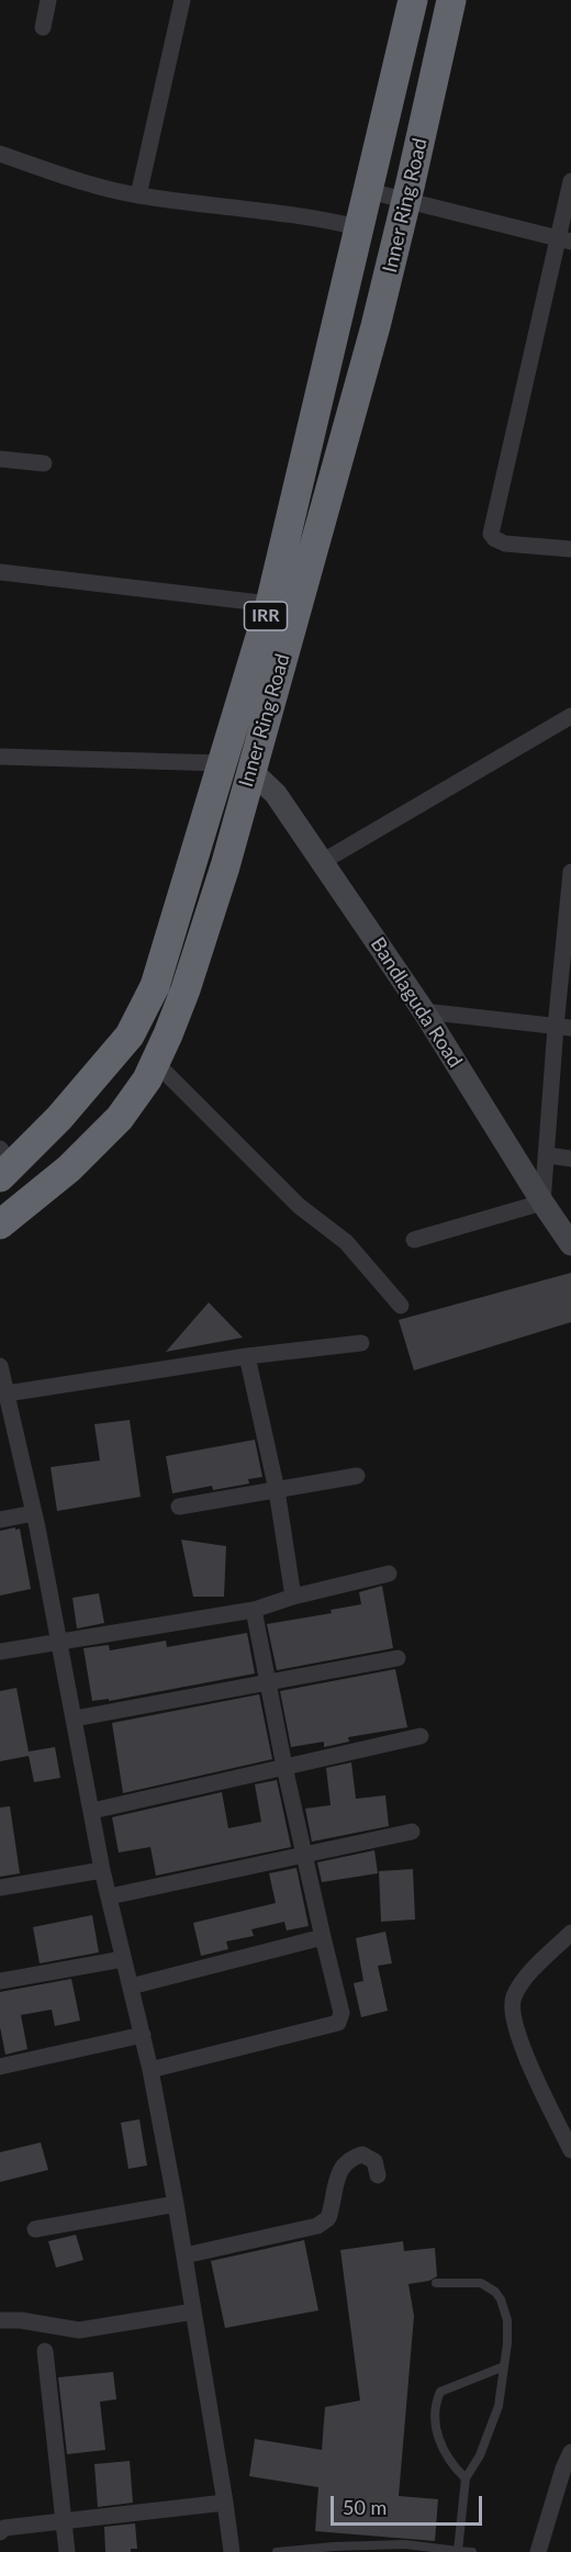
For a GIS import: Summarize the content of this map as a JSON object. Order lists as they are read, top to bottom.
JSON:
{
  "streets": {
    "highway": ["Inner Ring Road", "IRR"],
    "street": ["Bandlaguda Road"]
  },
  "crossings": [
    ["Inner Ring Road", "Bandlaguda Road"]
  ],
  "scale_bar": "50 m"
}
